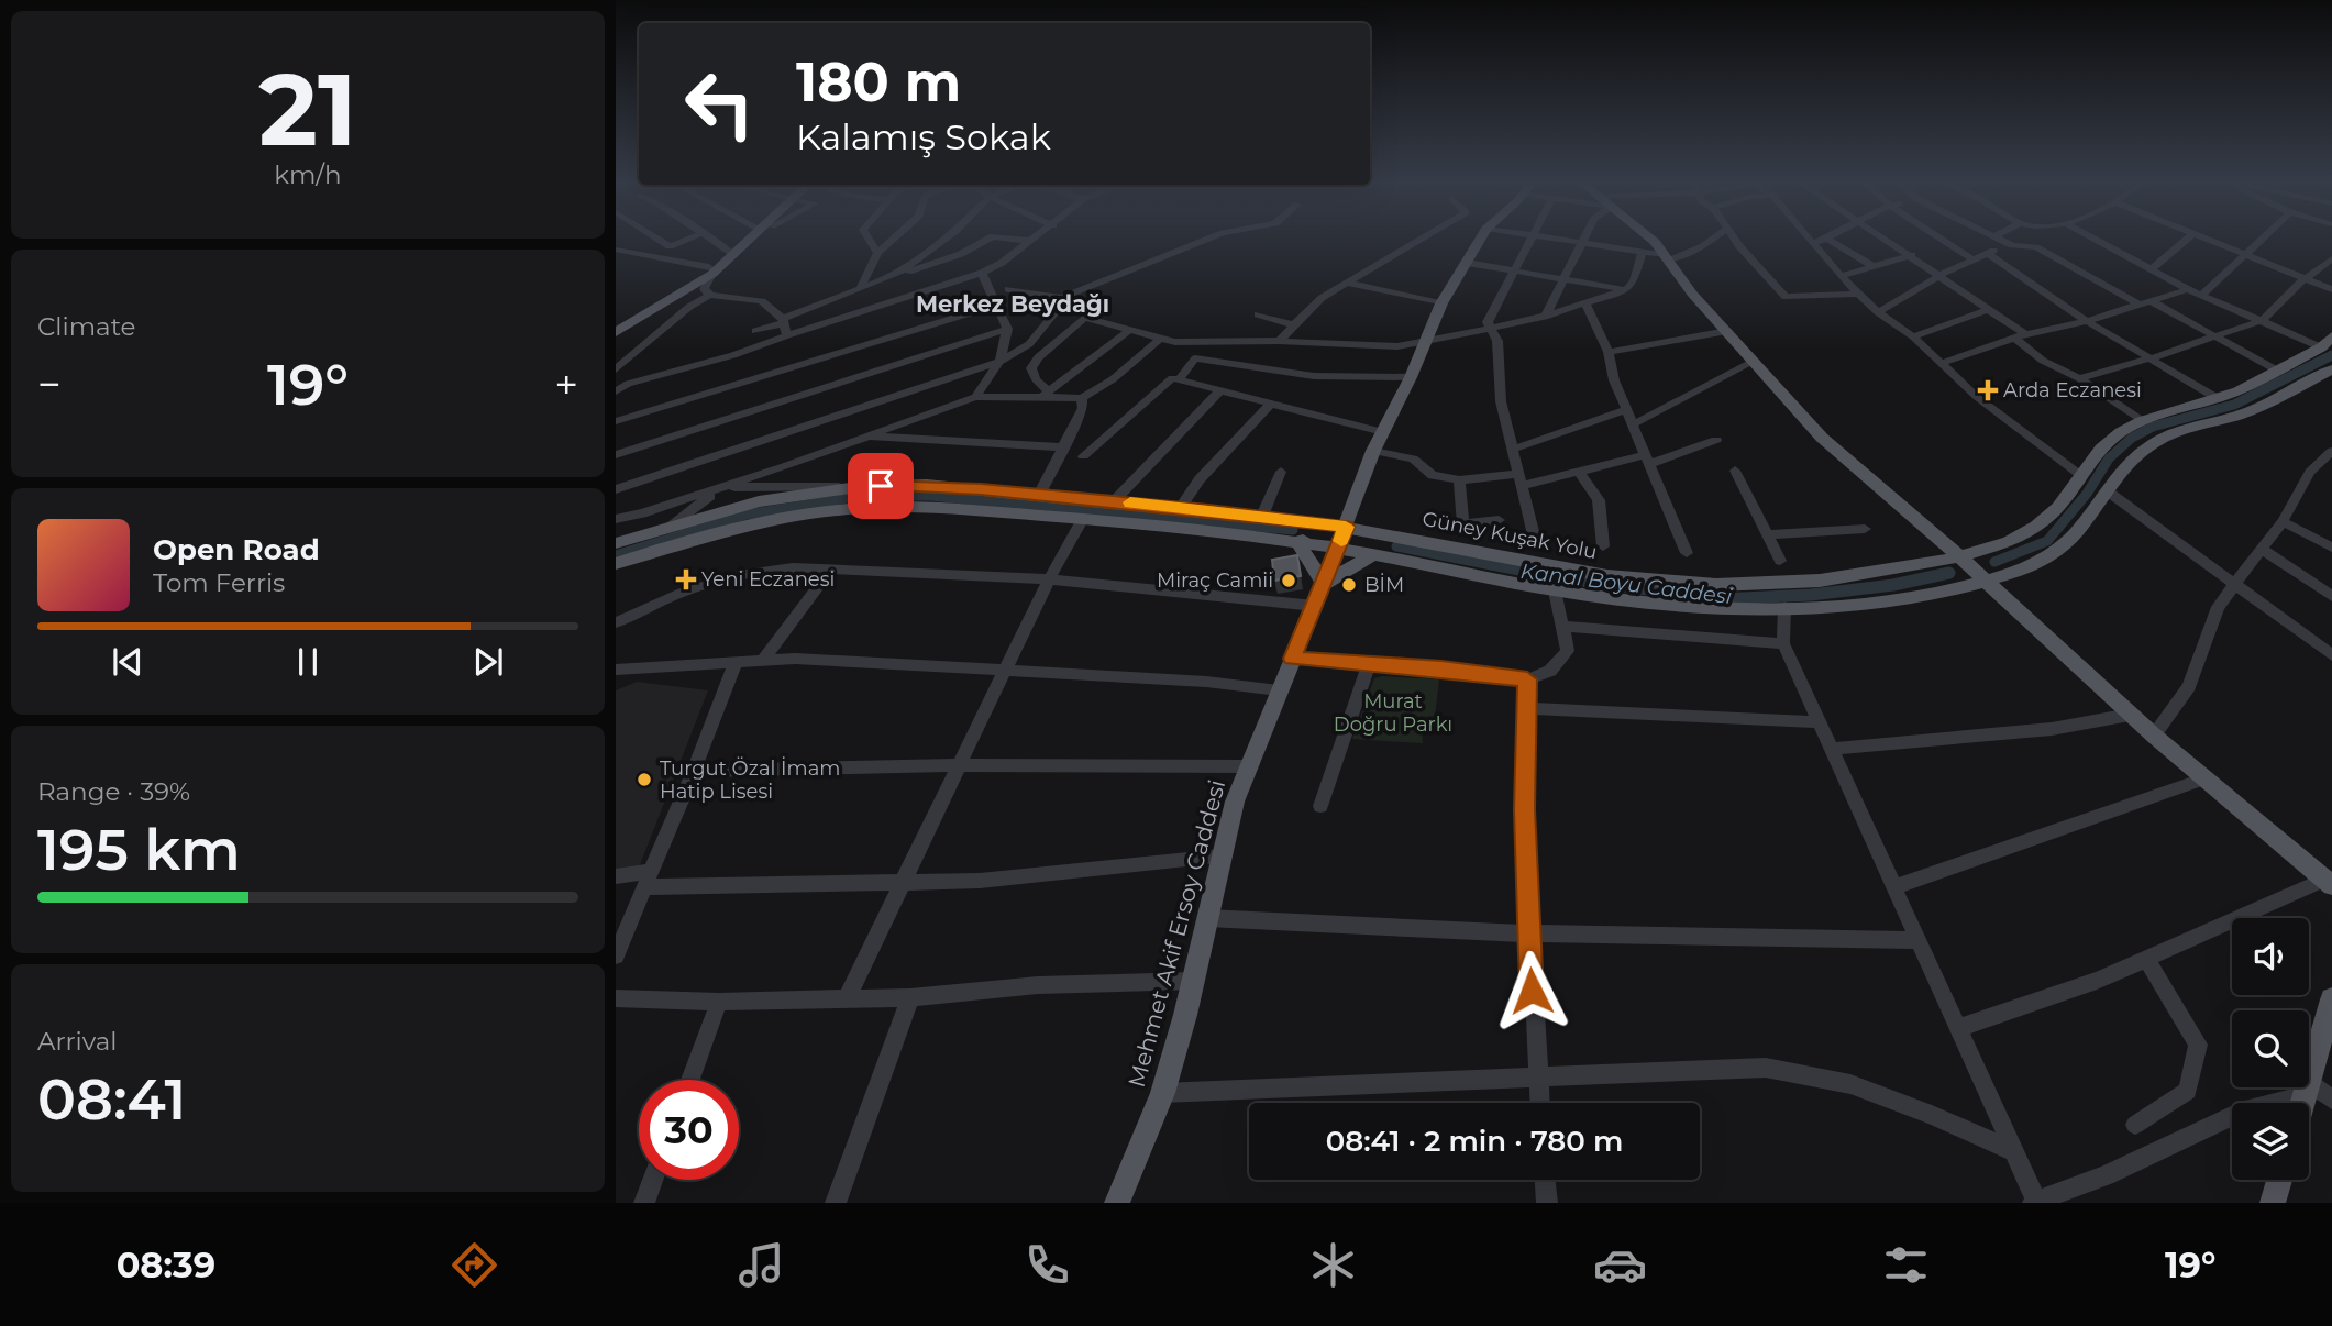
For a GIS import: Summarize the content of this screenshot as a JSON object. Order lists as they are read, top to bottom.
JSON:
{
  "streets": {
    "main road": ["Güney Kuşak Yolu", "Mehmet Akif Ersoy Caddesi"]
  },
  "crossings": [
    ["Güney Kuşak Yolu", "Mehmet Akif Ersoy Caddesi"]
  ],
  "districts": ["Merkez Beydağı"],
  "water": ["Kanal Boyu Caddesi"],
  "parks": ["Murat Doğru Parkı"],
  "places": {
    "health": ["Arda Eczanesi", "Yeni Eczanesi"],
    "other": ["Miraç Camii", "BİM", "Turgut Özal İmam Hatip Lisesi"]
  },
  "page": {
    "tile": [
      ["21", "km/h"],
      "Climate",
      ["Range · 39%", "195 km"],
      ["Arrival", "08:41"]
    ],
    "turn": ["180 m", "Kalamış Sokak"],
    "heat": ["−", "19°", "+"],
    "song": ["Open Road", "Tom Ferris"],
    "limit": "30",
    "trip": "08:41 · 2 min · 780 m",
    "tabs": ["08:39", "19°"]
  }
}
